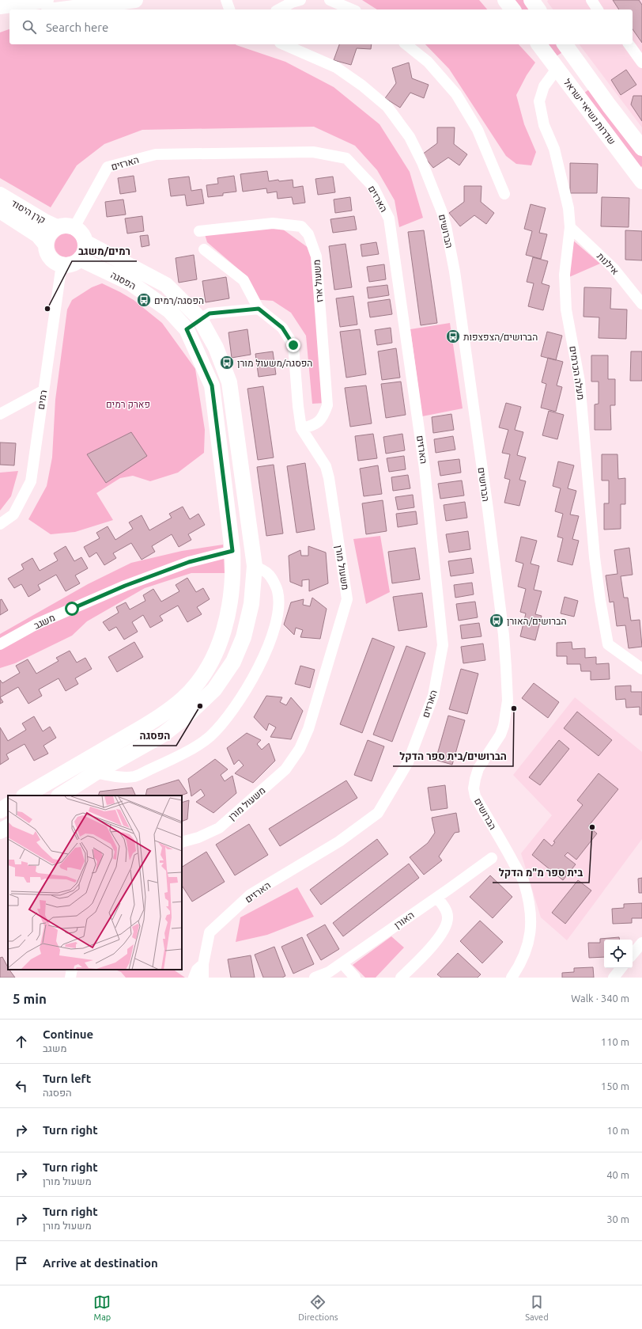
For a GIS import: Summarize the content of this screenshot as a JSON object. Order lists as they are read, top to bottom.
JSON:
{
  "streets": {
    "street": [
      "שדרות נשיאי ישראל",
      "הארזים",
      "קרן היסוד",
      "הברושים",
      "אילנות",
      "הפסגה",
      "משעול ארז",
      "מעלה הכרמים",
      "רמים",
      "משעול מורן",
      "משגב",
      "האורן"
    ]
  },
  "crossings": [
    ["שדרות נשיאי ישראל", "מעלה הכרמים"],
    ["הארזים", "קרן היסוד"],
    ["הארזים", "הפסגה"],
    ["הארזים", "רמים"],
    ["קרן היסוד", "הפסגה"],
    ["קרן היסוד", "רמים"],
    ["אילנות", "מעלה הכרמים"],
    ["הפסגה", "רמים"],
    ["הפסגה", "משגב"],
    ["משעול ארז", "משעול מורן"]
  ],
  "parks": ["פארק רמים"],
  "places": {
    "bus stop": [
      "הפסגה/רמים",
      "הברושים/הצפצפות",
      "הפסגה/משעול מורן",
      "הברושים/האורן"
    ],
    "other": [
      "רמים/משגב",
      "הפסגה",
      "הברושים/בית ספר הדקל",
      "בית ספר מ\"מ הדקל"
    ]
  },
  "page": {
    "search": "Search here",
    "heading": ["5 min", "Walk · 340 m"],
    "list": [
      ["Continue", "משגב", "110 m"],
      ["Turn left", "הפסגה", "150 m"],
      ["Turn right", "10 m"],
      ["Turn right", "משעול מורן", "40 m"],
      ["Turn right", "משעול מורן", "30 m"],
      "Arrive at destination"
    ],
    "nav": ["Map", "Directions", "Saved"]
  }
}
